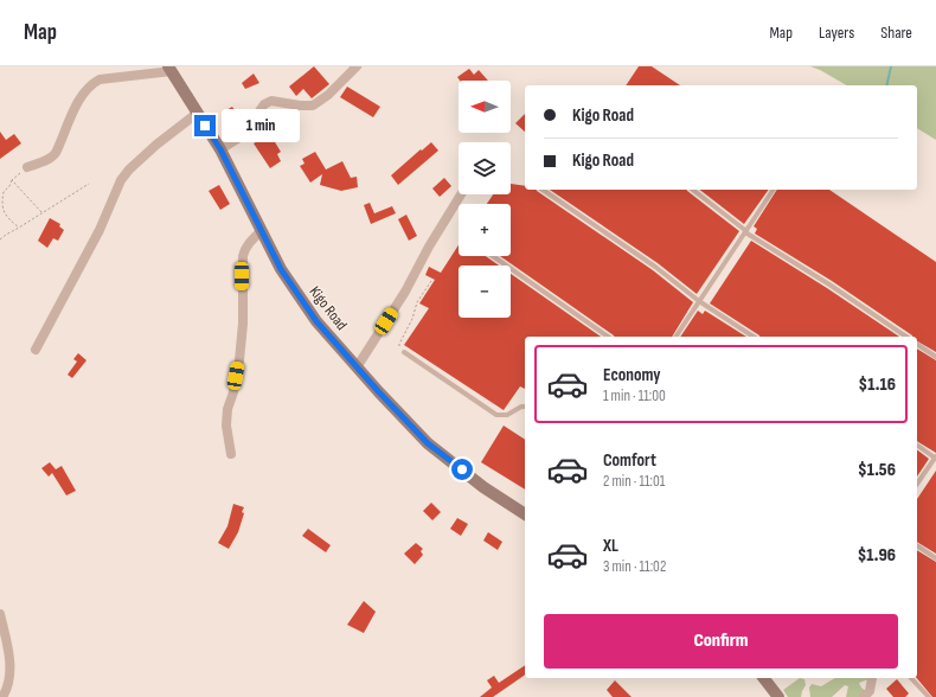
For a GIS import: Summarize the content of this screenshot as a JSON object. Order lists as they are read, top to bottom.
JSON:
{
  "streets": {
    "street": ["Kigo Road"]
  },
  "north": "left",
  "page": {
    "header": "Map",
    "nav": ["Map", "Layers", "Share"],
    "map_buttons": ["+", "−"],
    "banner": ["Kigo Road", "Kigo Road"],
    "bubble": "1 min",
    "list": [
      {
        "name": "Economy",
        "note": "1 min · 11:00",
        "value": "$1.16"
      },
      {
        "name": "Comfort",
        "note": "2 min · 11:01",
        "value": "$1.56"
      },
      {
        "name": "XL",
        "note": "3 min · 11:02",
        "value": "$1.96"
      }
    ],
    "buttons": "Confirm"
  }
}
